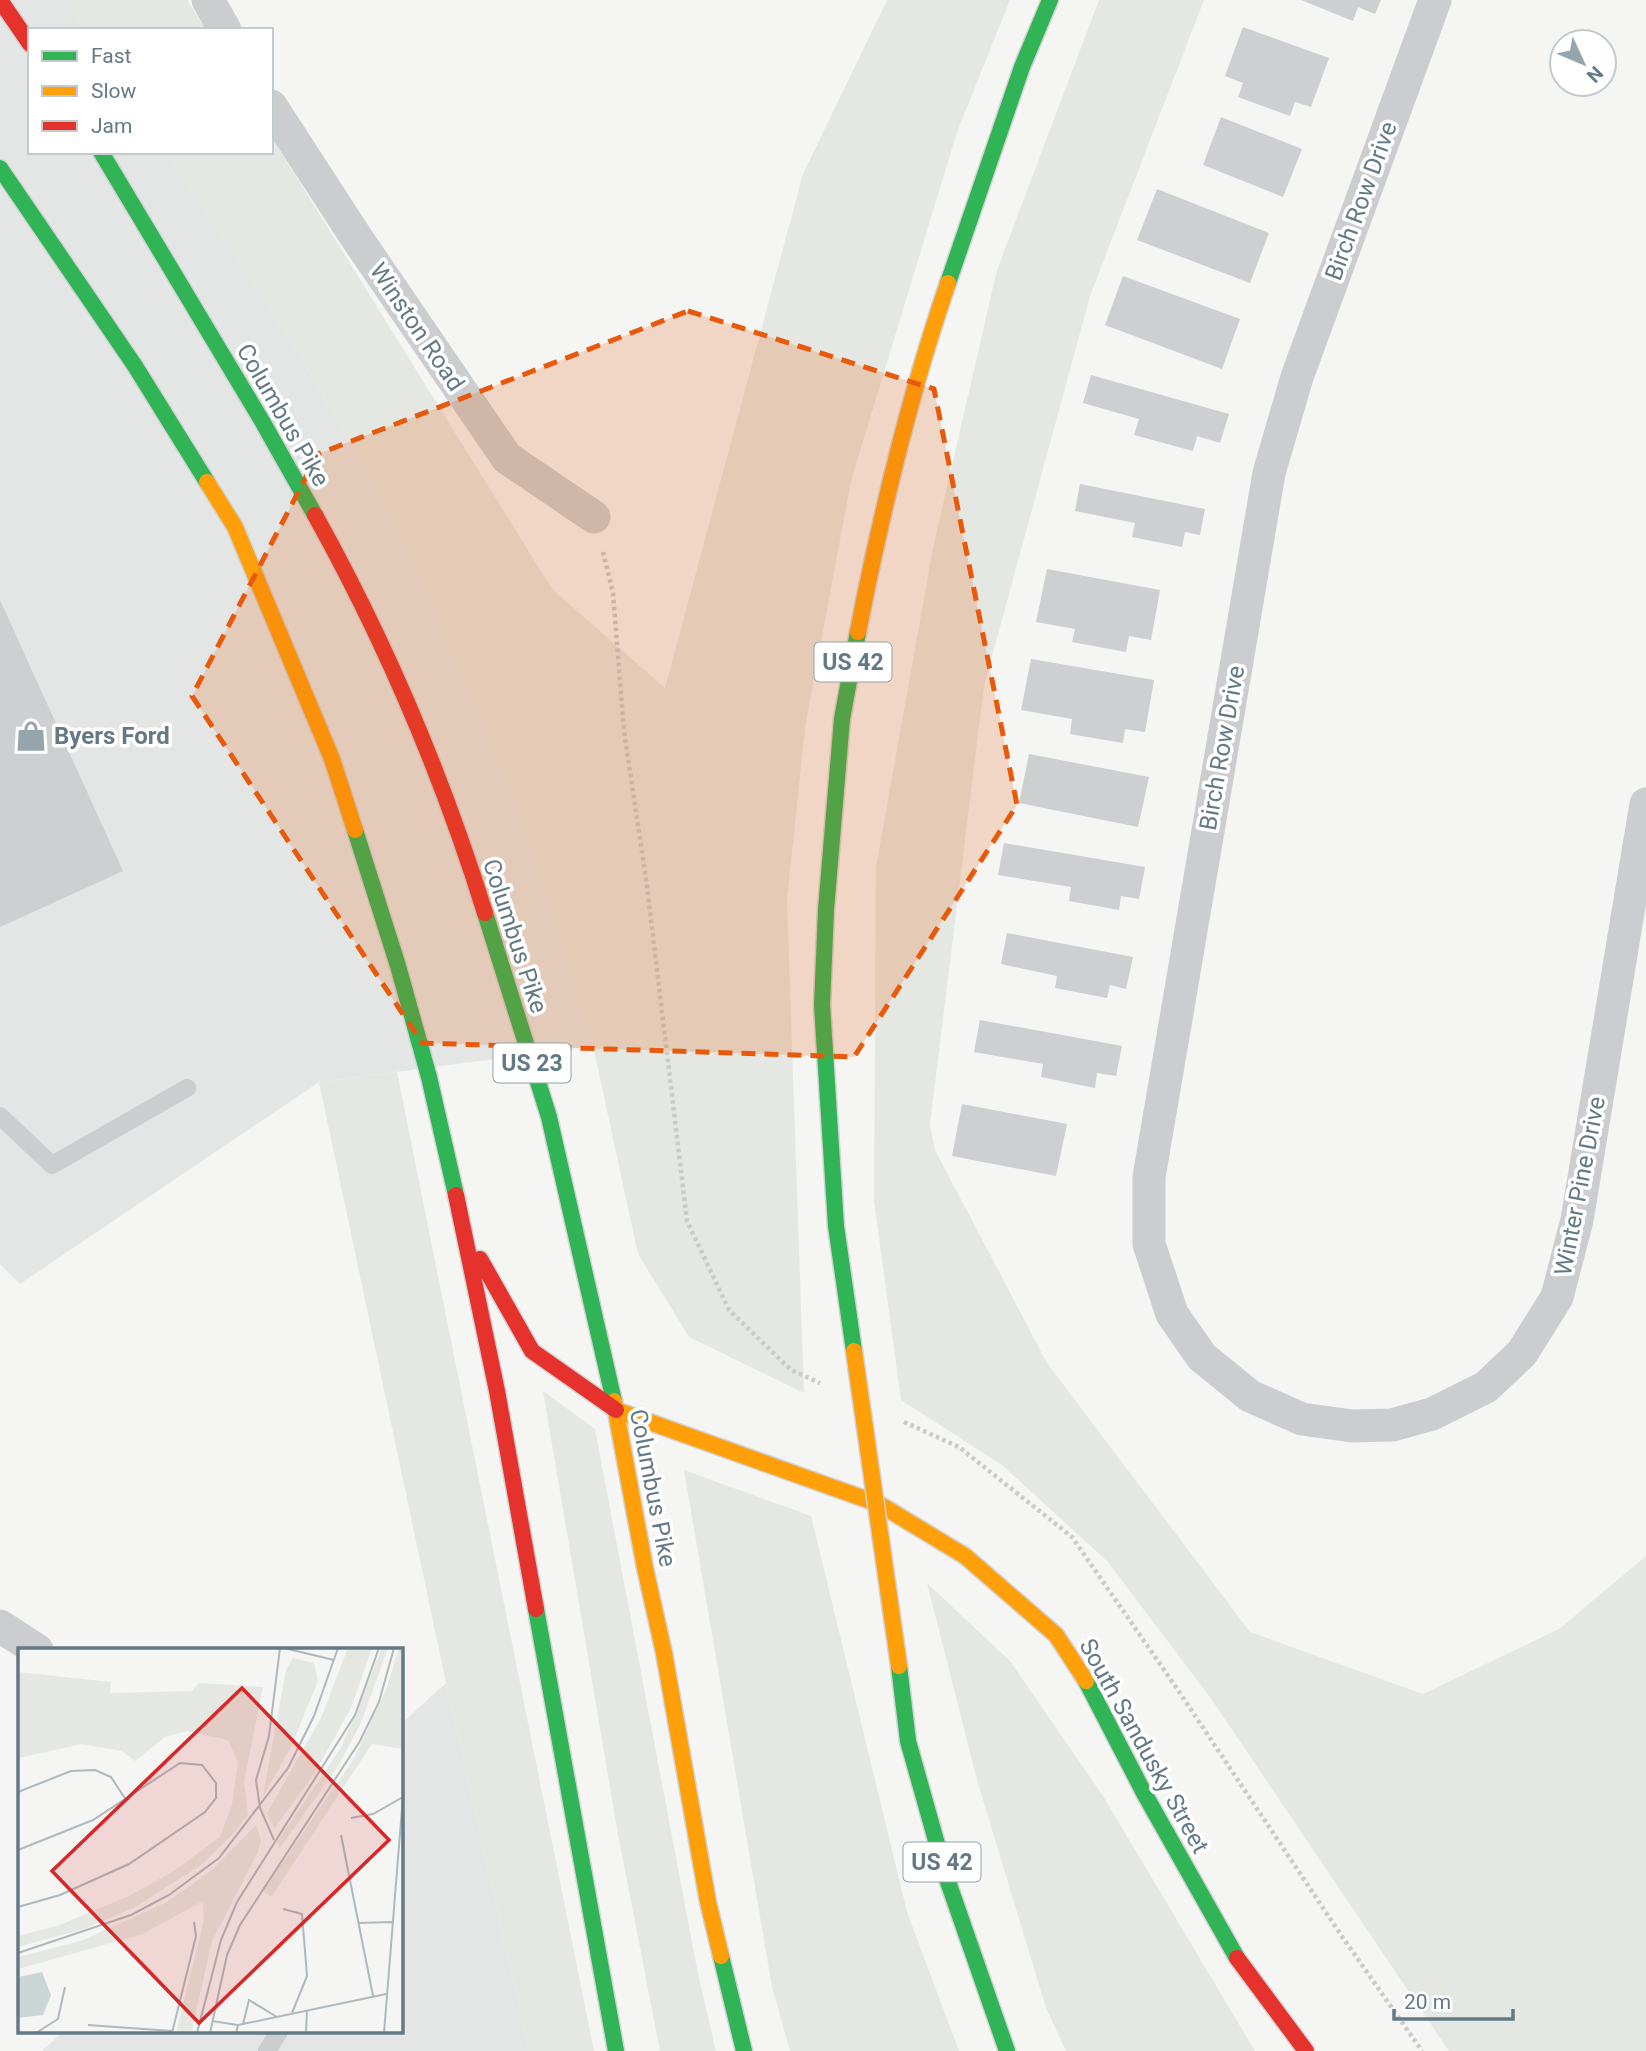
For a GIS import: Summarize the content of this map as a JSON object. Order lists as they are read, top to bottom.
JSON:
{
  "streets": {
    "main road": [
      "Columbus Pike",
      "US 42",
      "US 23",
      "South Sandusky Street"
    ],
    "street": ["Birch Row Drive", "Winston Road", "Winter Pine Drive"]
  },
  "crossings": [
    ["Birch Row Drive", "Winter Pine Drive"],
    ["Columbus Pike", "South Sandusky Street"]
  ],
  "places": {
    "shop": ["Byers Ford"]
  },
  "legend": ["Fast", "Slow", "Jam"],
  "scale_bar": "20 m",
  "north": "bottom right"
}
